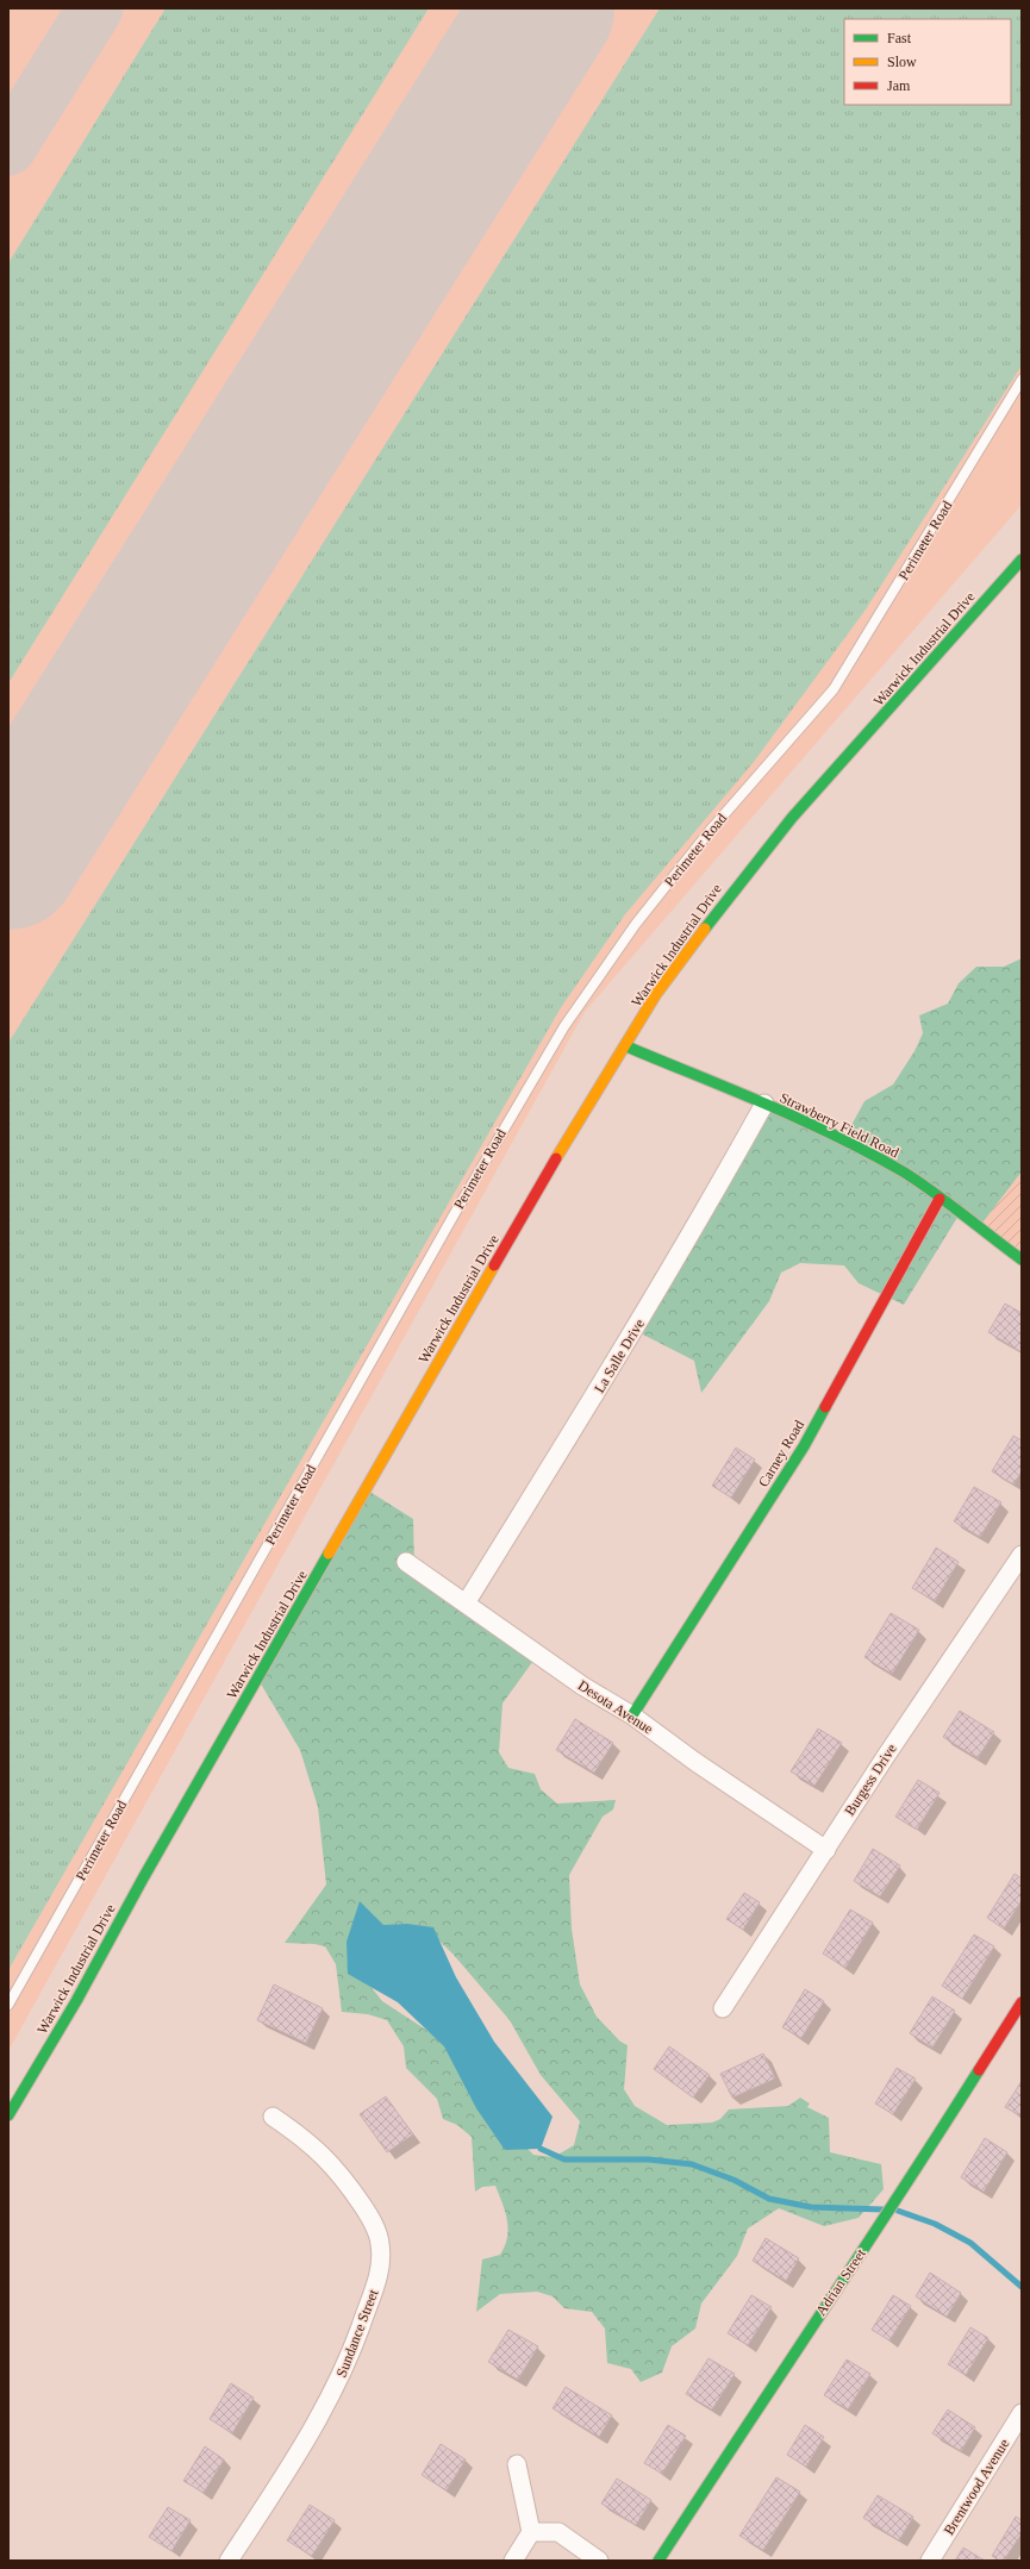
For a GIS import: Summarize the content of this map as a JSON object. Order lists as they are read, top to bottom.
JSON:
{
  "streets": {
    "street": [
      "Warwick Industrial Drive",
      "Strawberry Field Road",
      "La Salle Drive",
      "Carney Road",
      "Desota Avenue",
      "Burgess Drive",
      "Adrian Street",
      "Sundance Street",
      "Brentwood Avenue"
    ],
    "lane": ["Perimeter Road"]
  },
  "crossings": [
    ["Warwick Industrial Drive", "Strawberry Field Road"],
    ["Strawberry Field Road", "La Salle Drive"],
    ["Strawberry Field Road", "Carney Road"],
    ["La Salle Drive", "Desota Avenue"],
    ["Carney Road", "Desota Avenue"],
    ["Desota Avenue", "Burgess Drive"]
  ],
  "legend": ["Fast", "Slow", "Jam"]
}
